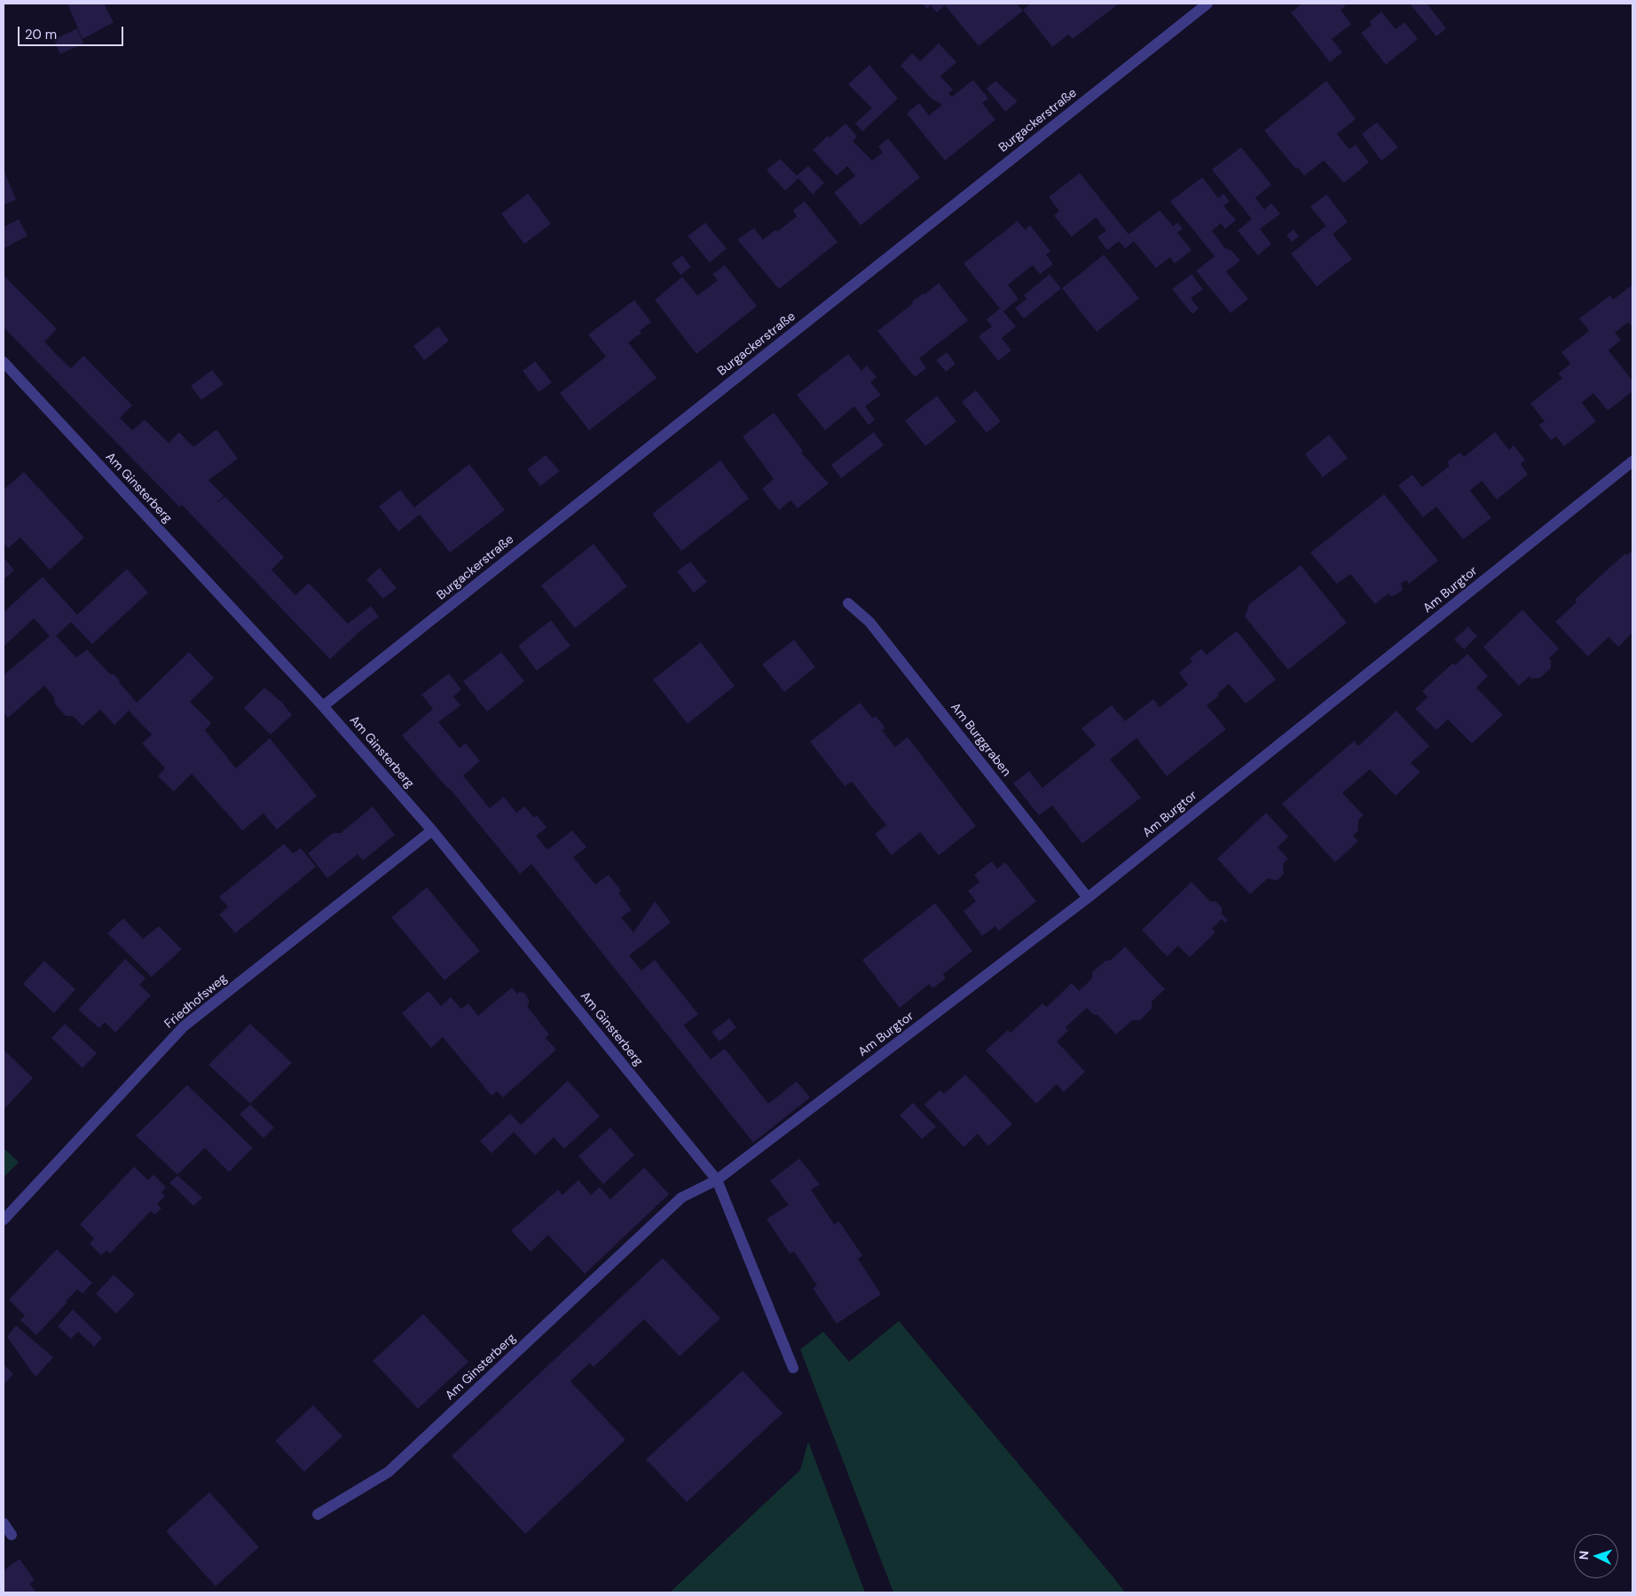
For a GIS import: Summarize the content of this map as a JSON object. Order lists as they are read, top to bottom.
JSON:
{
  "streets": {
    "street": [
      "Burgackerstraße",
      "Am Ginsterberg",
      "Am Burgtor",
      "Am Burggraben",
      "Friedhofsweg"
    ]
  },
  "crossings": [
    ["Burgackerstraße", "Am Ginsterberg"],
    ["Am Ginsterberg", "Am Burgtor"],
    ["Am Ginsterberg", "Friedhofsweg"],
    ["Am Burgtor", "Am Burggraben"]
  ],
  "scale_bar": "20 m",
  "north": "left"
}
